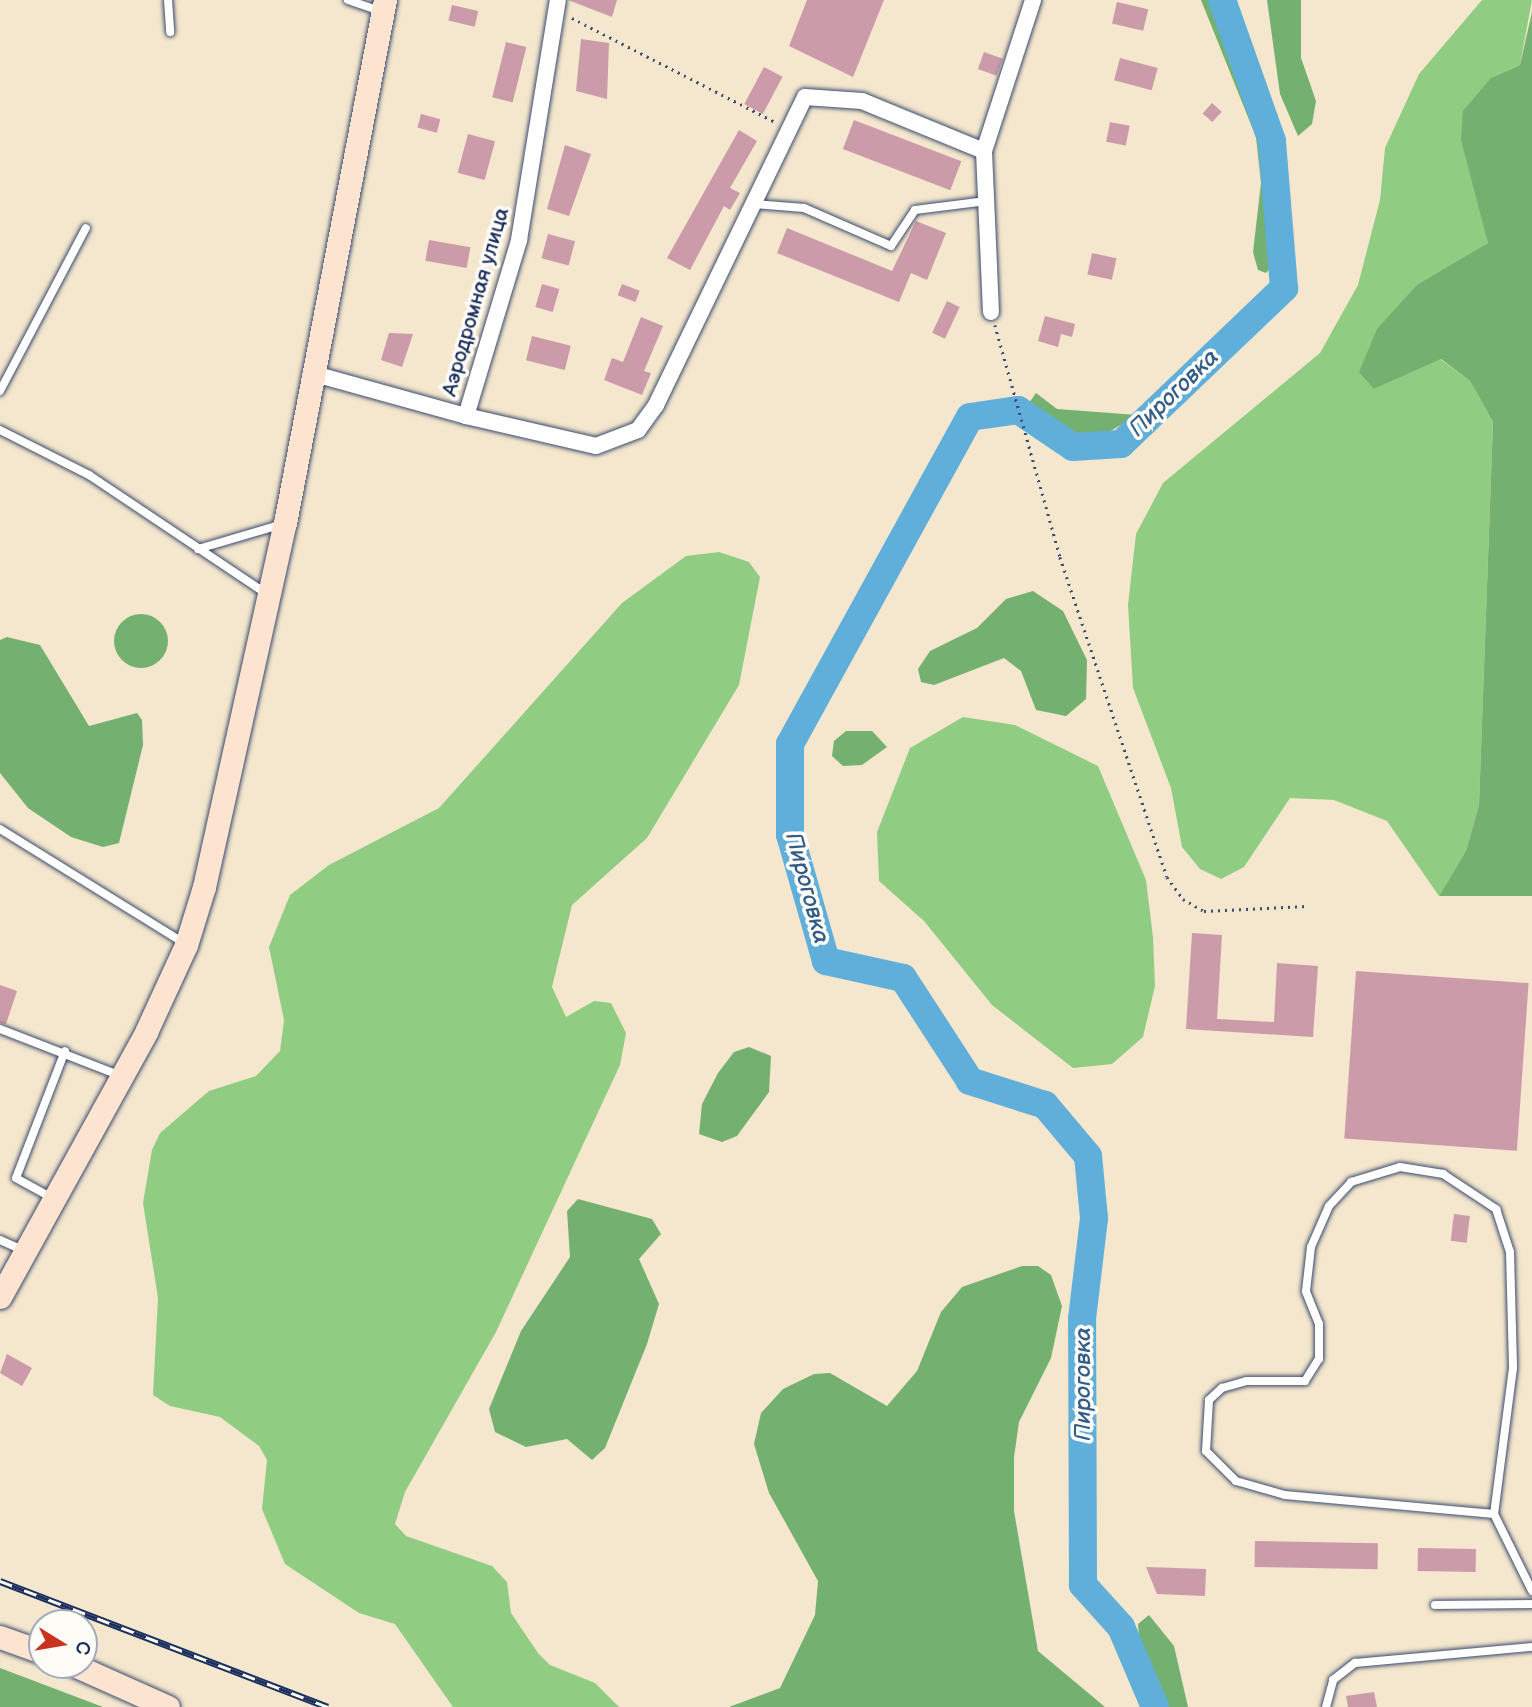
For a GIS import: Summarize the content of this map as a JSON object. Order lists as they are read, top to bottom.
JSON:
{
  "streets": {
    "street": ["Аэродромная улица"]
  },
  "water": ["Пироговка"],
  "north": "right"
}
